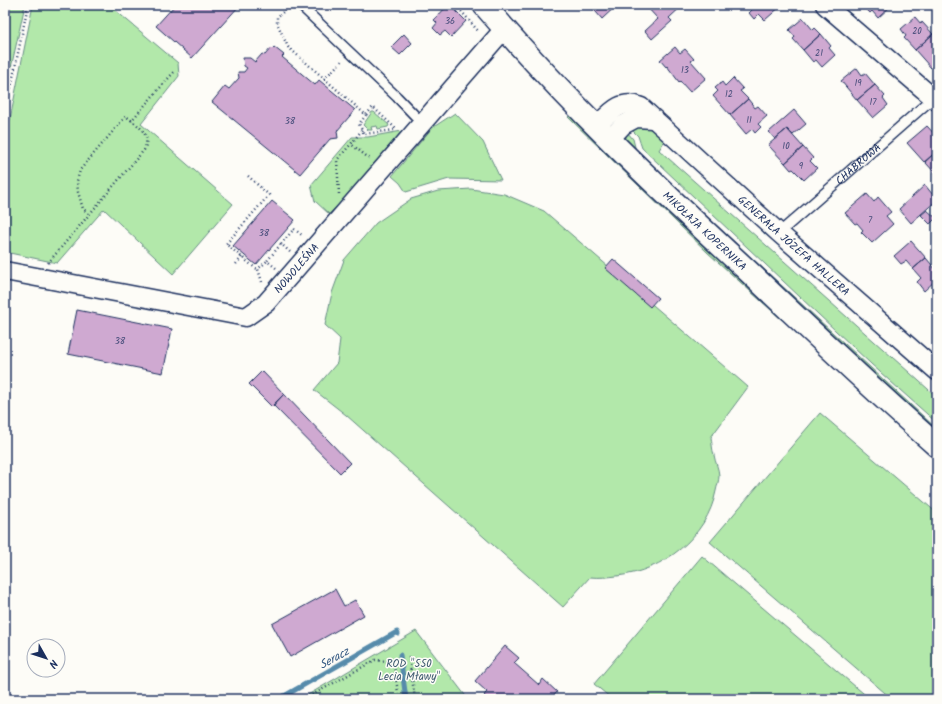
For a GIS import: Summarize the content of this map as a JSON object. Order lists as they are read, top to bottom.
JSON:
{
  "streets": {
    "street": ["MIKOŁAJA KOPERNIKA", "GENERAŁA JÓZEFA HALLERA", "NOWOLEŚNA"],
    "lane": ["CHABROWA"]
  },
  "crossings": [
    ["CHABROWA", "GENERAŁA JÓZEFA HALLERA"],
    ["MIKOŁAJA KOPERNIKA", "GENERAŁA JÓZEFA HALLERA"],
    ["MIKOŁAJA KOPERNIKA", "NOWOLEŚNA"]
  ],
  "water": ["Seracz"],
  "parks": ["ROD \"550 Lecia Mławy\""],
  "house_numbers": [
    "36",
    "20",
    "21",
    "13",
    "19",
    "12",
    "17",
    "11",
    "38",
    "10",
    "9",
    "7",
    "38",
    "38"
  ],
  "north": "bottom right"
}
